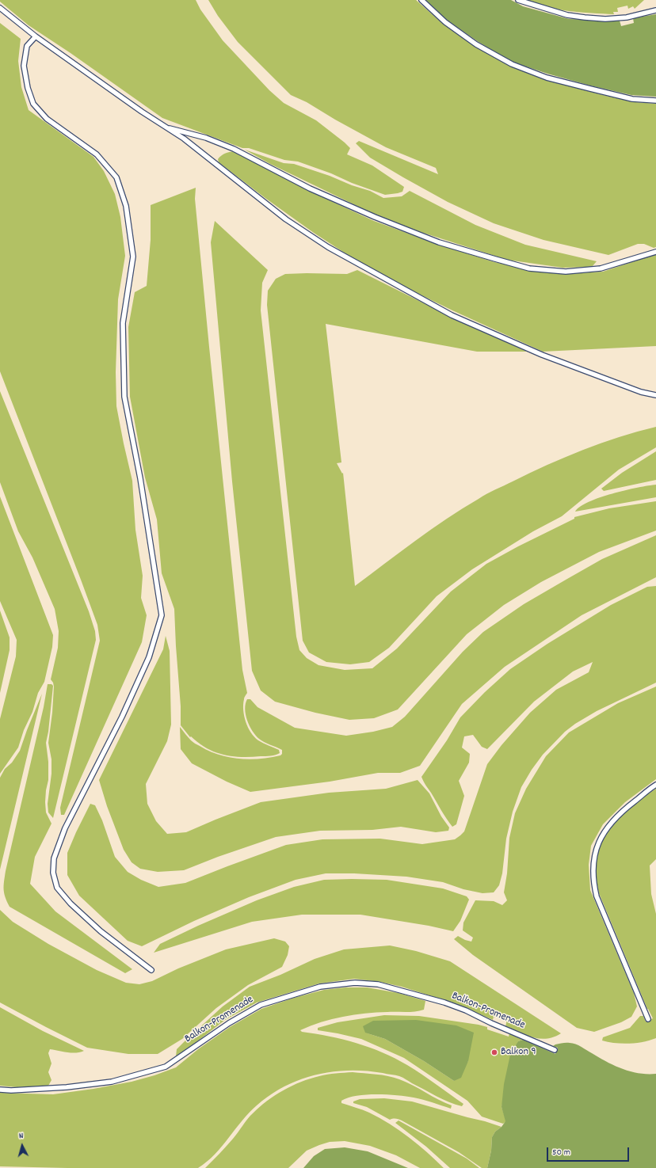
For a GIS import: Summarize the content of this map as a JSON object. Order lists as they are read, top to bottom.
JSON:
{
  "streets": {
    "lane": ["Balkon-Promenade"]
  },
  "places": ["Balkon 9"],
  "scale_bar": "50 m",
  "north": "top"
}
